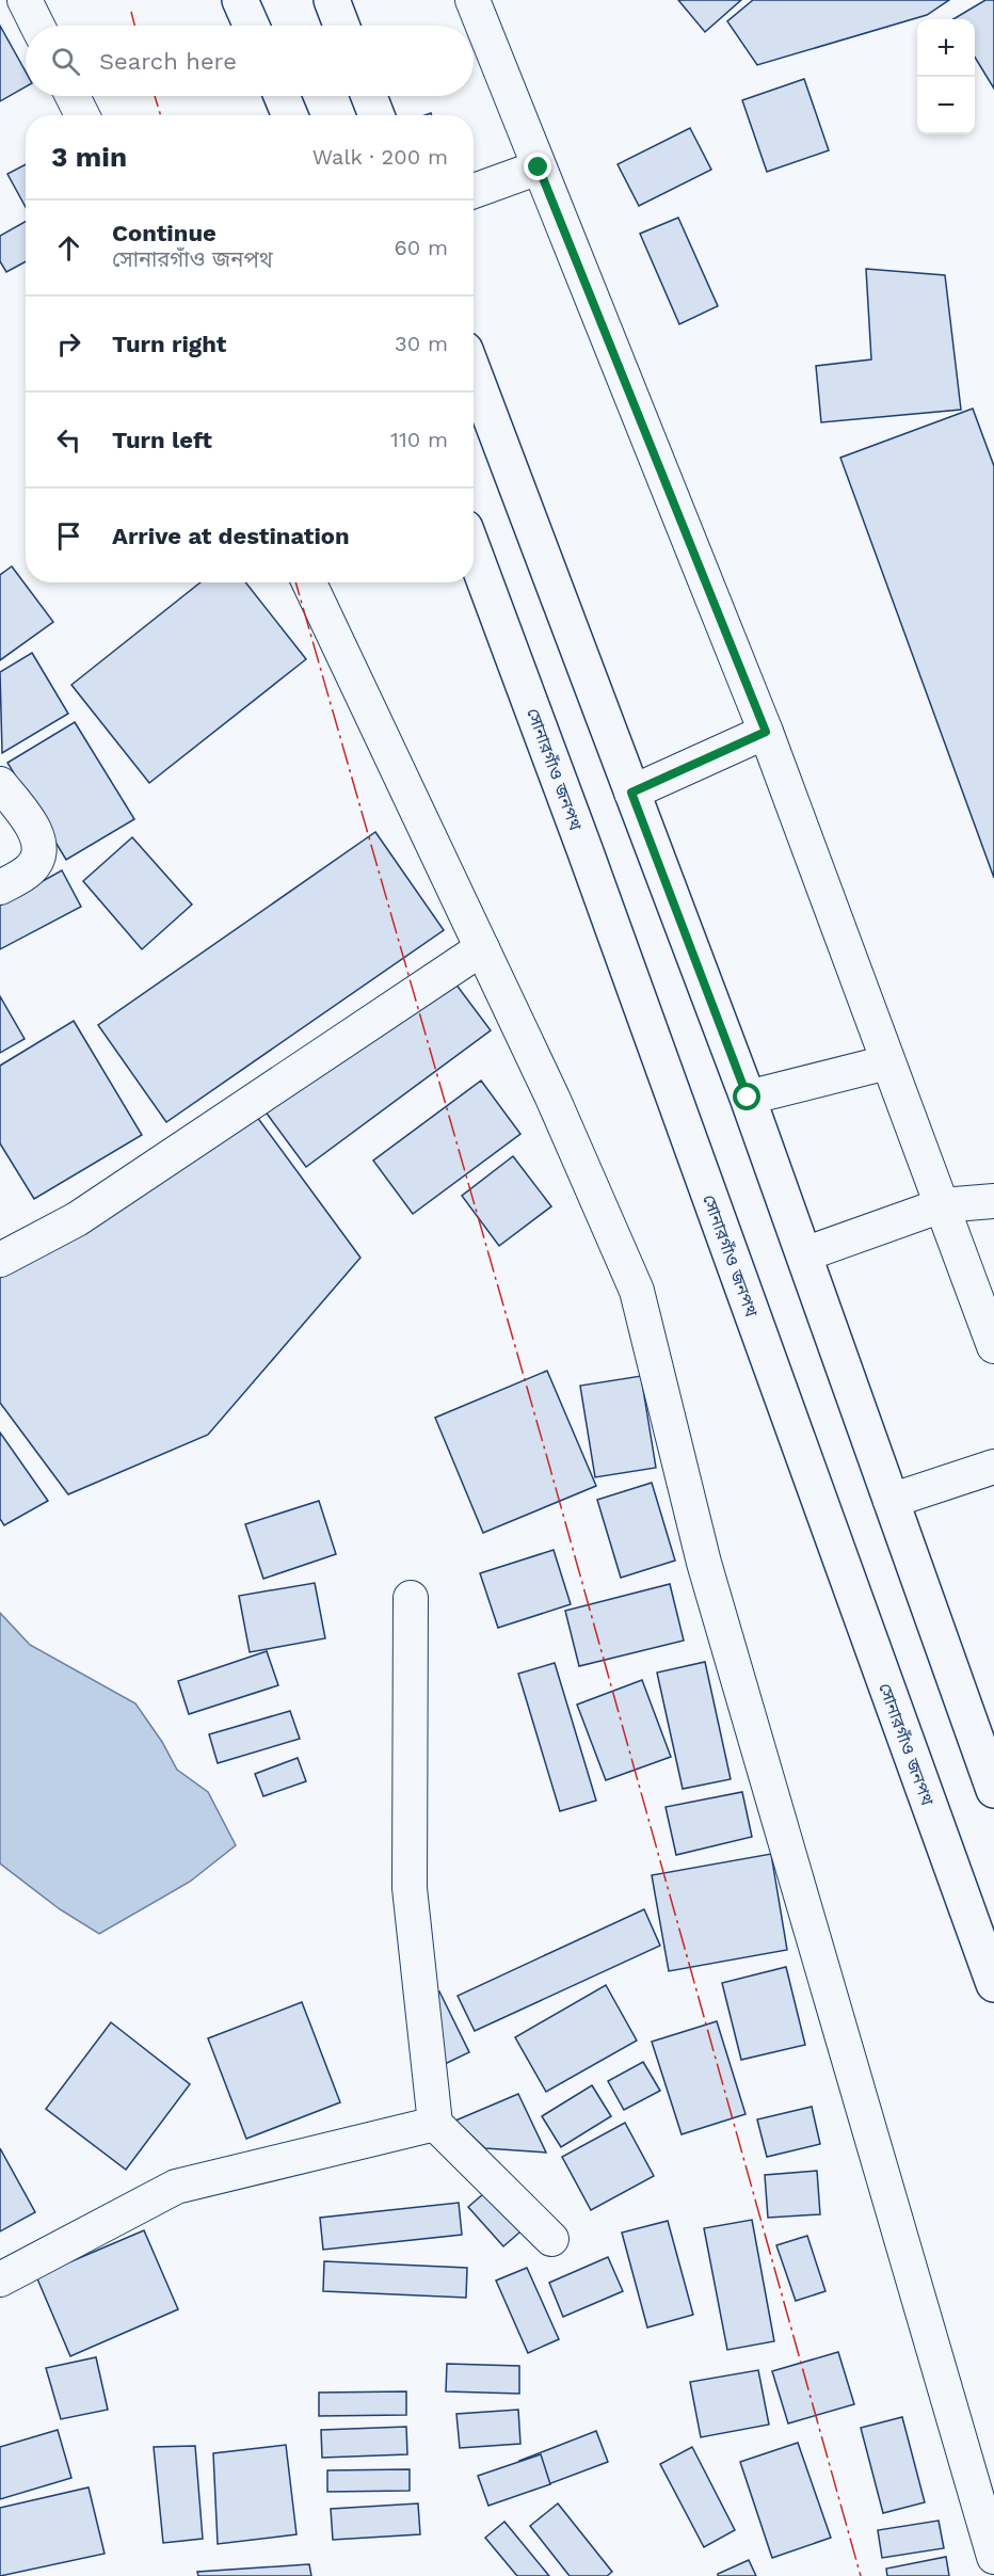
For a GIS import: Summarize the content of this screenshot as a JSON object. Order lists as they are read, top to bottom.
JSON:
{
  "streets": {
    "main road": ["সোনারগাঁও জনপথ"]
  },
  "page": {
    "map_buttons": ["+", "−"],
    "search": "Search here",
    "heading": ["3 min", "Walk · 200 m"],
    "list": [
      ["Continue", "সোনারগাঁও জনপথ", "60 m"],
      ["Turn right", "30 m"],
      ["Turn left", "110 m"],
      "Arrive at destination"
    ]
  }
}
